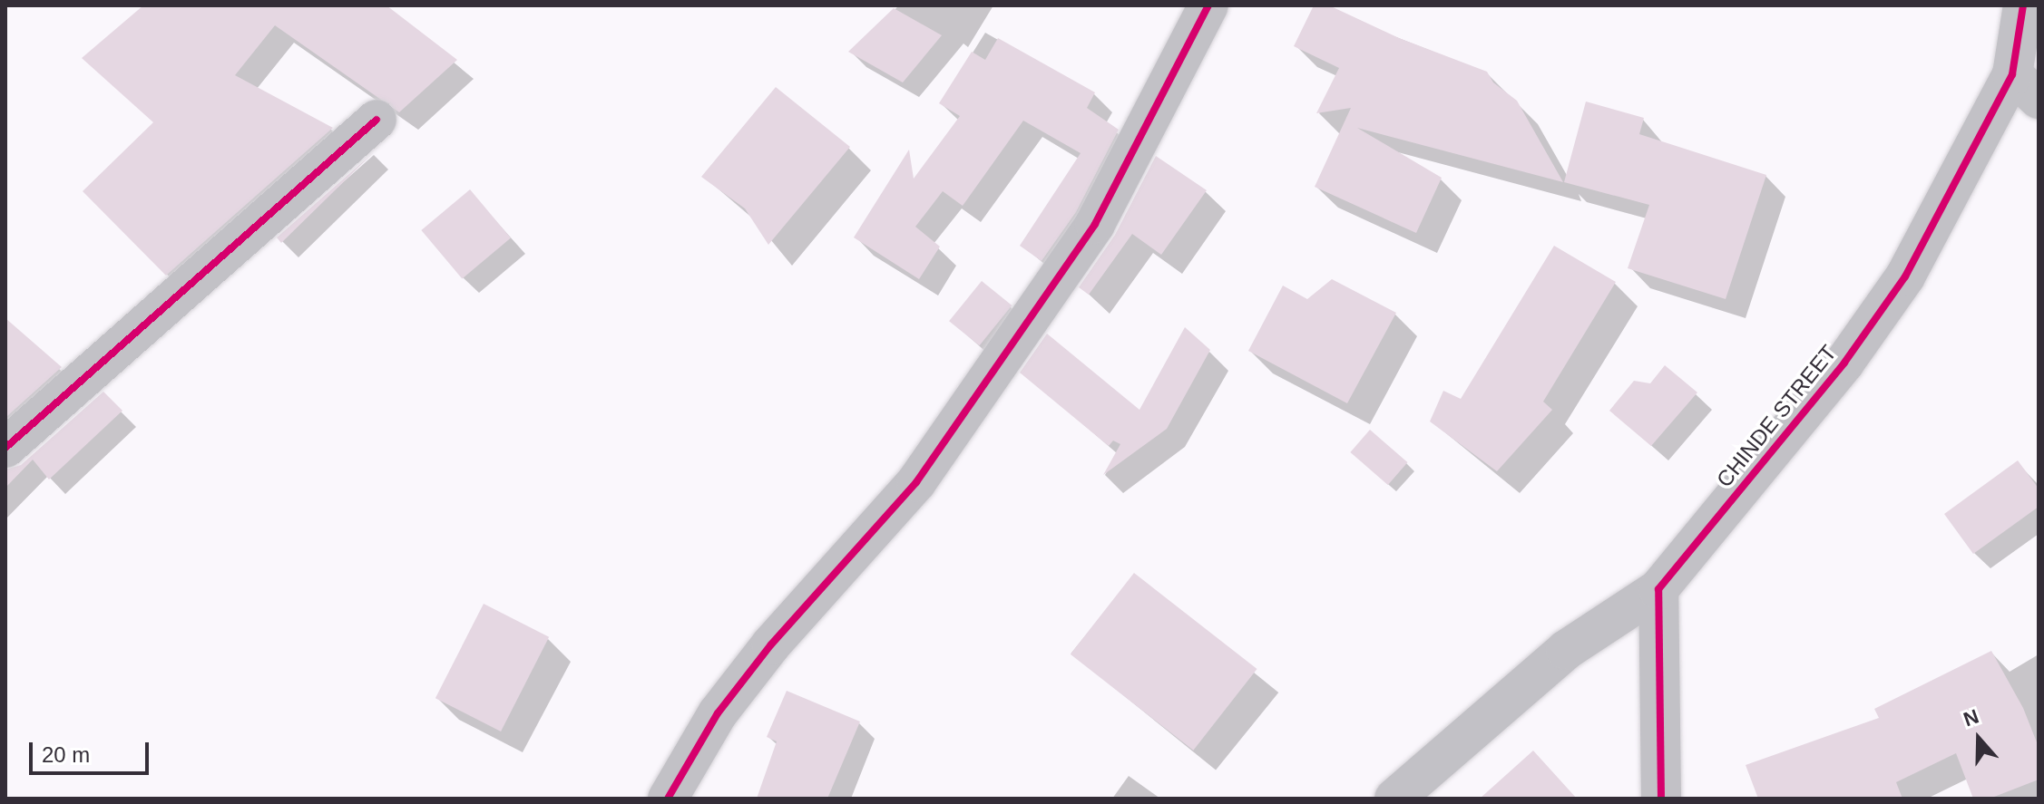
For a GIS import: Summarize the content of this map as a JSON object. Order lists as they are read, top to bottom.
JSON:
{
  "streets": {
    "street": ["CHINDE STREET"]
  },
  "scale_bar": "20 m",
  "north": "top"
}
